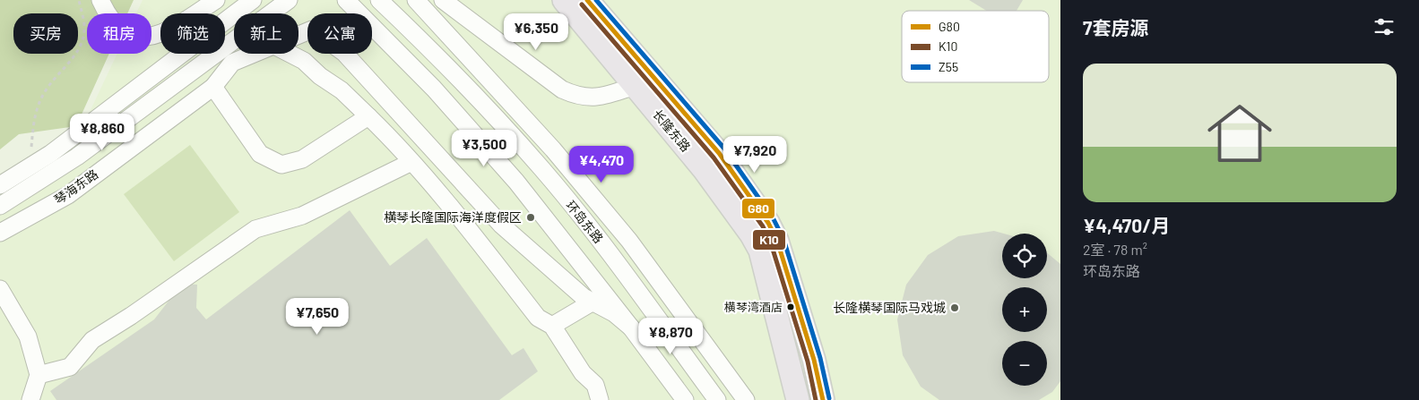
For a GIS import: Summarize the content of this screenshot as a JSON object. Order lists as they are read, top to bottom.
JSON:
{
  "streets": {
    "main road": ["长隆东路"],
    "street": ["琴海东路", "环岛东路"]
  },
  "places": ["横琴长隆国际海洋度假区", "横琴湾酒店", "长隆横琴国际马戏城"],
  "lines": ["transit line G80", "transit line Z55", "transit line K10"],
  "legend": ["G80", "K10", "Z55"],
  "page": {
    "heading": "7套房源",
    "price": [
      "¥6,350",
      "¥8,860",
      "¥3,500",
      "¥7,920",
      "¥4,470",
      "¥7,650",
      "¥8,870"
    ],
    "chip": [
      "买房",
      "租房",
      "筛选",
      "新上",
      "公寓"
    ],
    "list": [
      {
        "name": "¥4,470/月",
        "note": "2室 · 78 m² · 环岛东路"
      }
    ],
    "map_buttons": ["+", "−"]
  }
}
